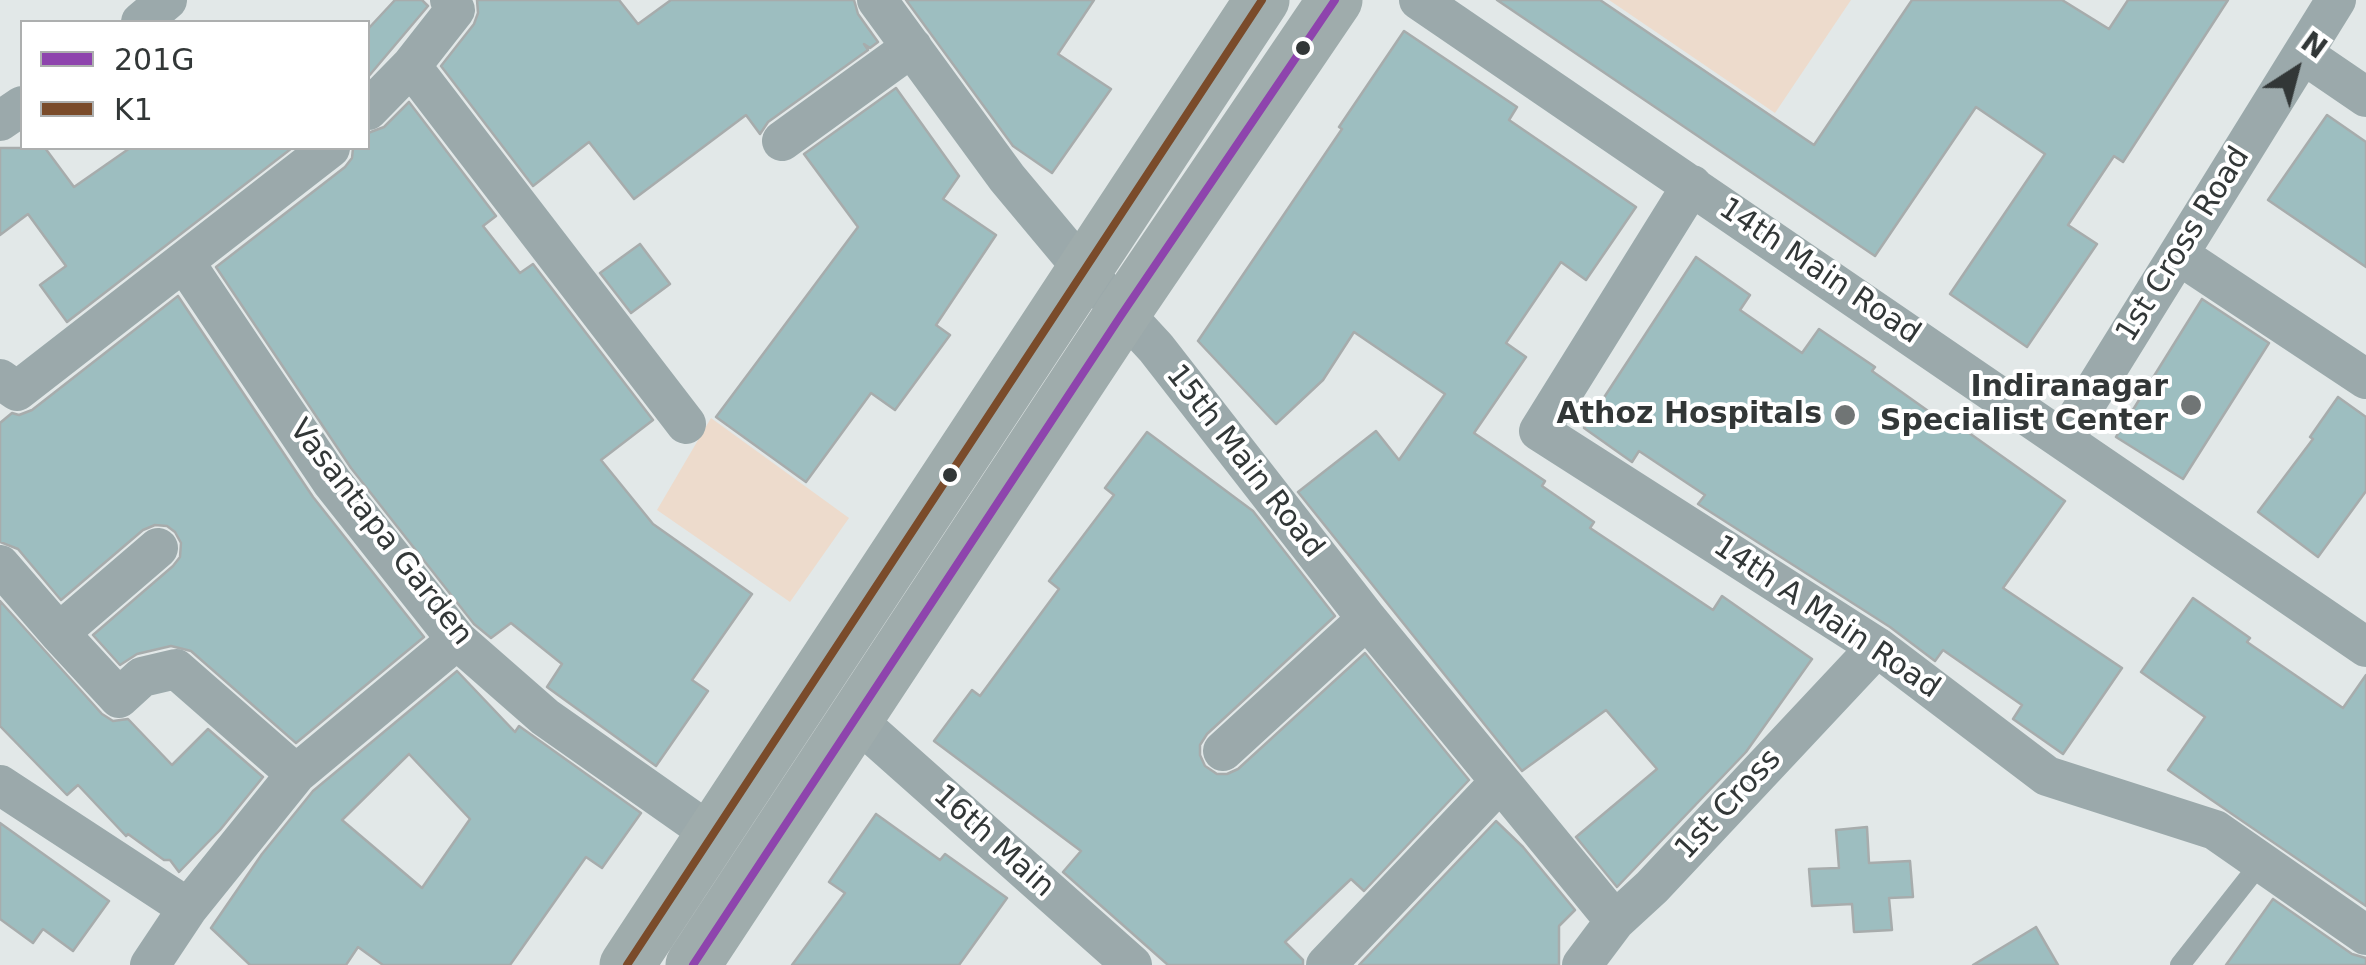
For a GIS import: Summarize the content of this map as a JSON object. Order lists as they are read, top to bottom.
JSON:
{
  "streets": {
    "street": [
      "1st Cross Road",
      "14th Main Road",
      "15th Main Road",
      "Vasantapa Garden",
      "14th A Main Road",
      "1st Cross",
      "16th Main"
    ]
  },
  "crossings": [
    ["1st Cross Road", "14th Main Road"],
    ["14th Main Road", "14th A Main Road"],
    ["15th Main Road", "1st Cross"],
    ["14th A Main Road", "1st Cross"]
  ],
  "places": ["Indiranagar Specialist Center", "Athoz Hospitals"],
  "lines": ["transit line 201G", "transit line K1"],
  "legend": ["201G", "K1"],
  "north": "top right"
}
